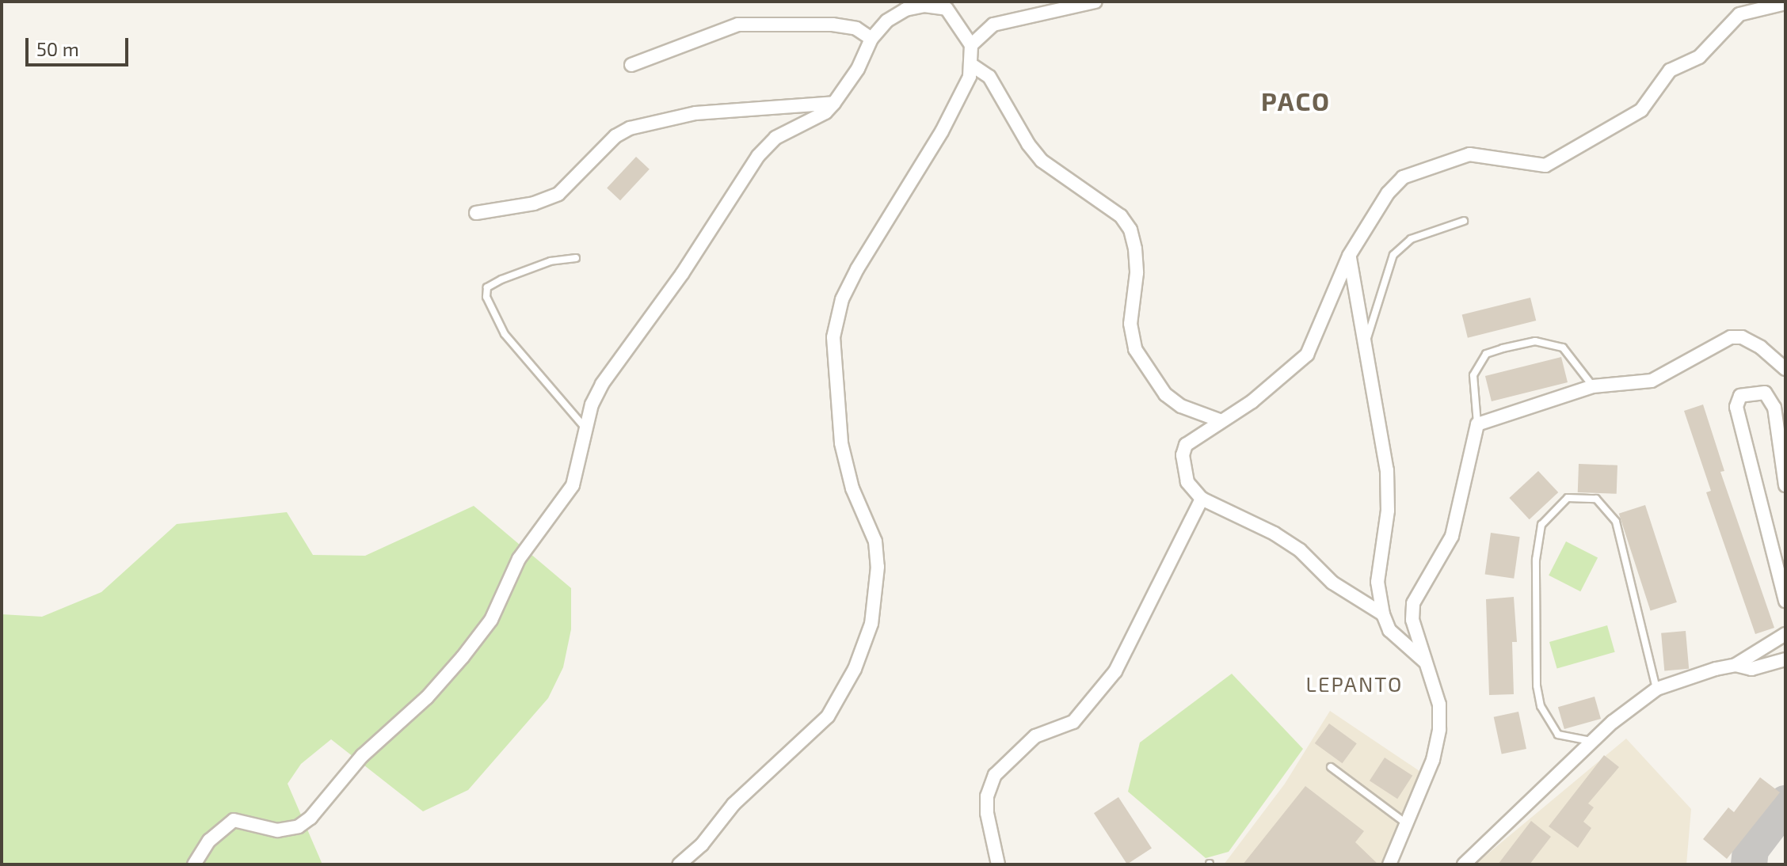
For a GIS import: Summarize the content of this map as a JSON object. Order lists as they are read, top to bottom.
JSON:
{
  "districts": ["PACO", "LEPANTO"],
  "scale_bar": "50 m"
}
